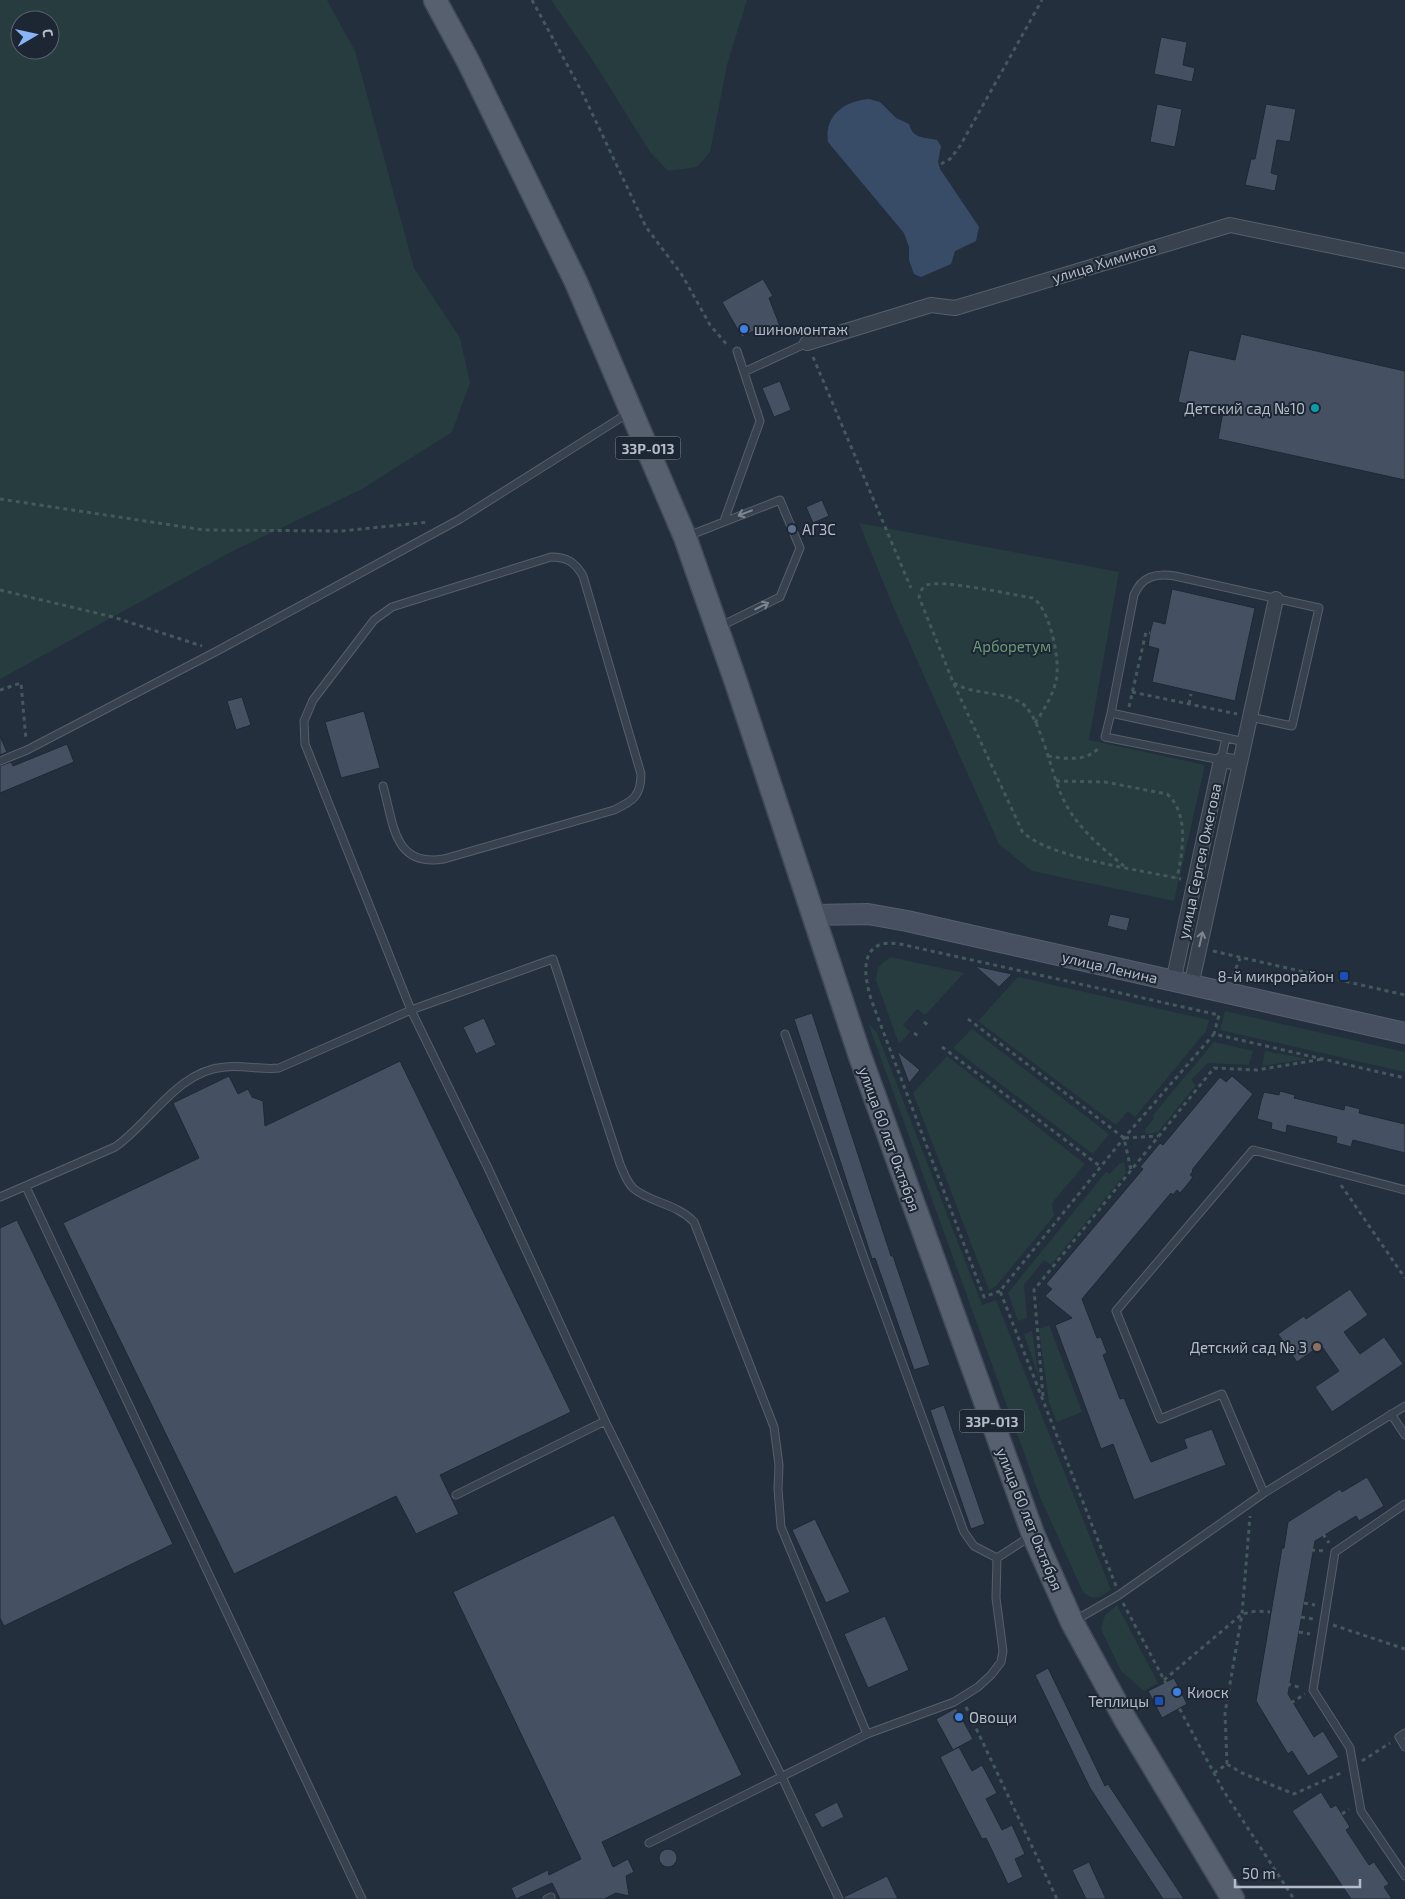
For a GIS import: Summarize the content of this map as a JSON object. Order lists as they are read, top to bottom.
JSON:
{
  "streets": {
    "main road": ["33Р-013", "улица Ленина", "улица 60 лет Октября"],
    "street": ["улица Химиков", "улица Сергея Ожегова"]
  },
  "crossings": [
    ["33Р-013", "улица Ленина"],
    ["33Р-013", "улица 60 лет Октября"],
    ["улица Сергея Ожегова", "улица Ленина"],
    ["улица Ленина", "улица 60 лет Октября"]
  ],
  "parks": ["Арборетум"],
  "places": {
    "other": [
      "шиномонтаж",
      "Детский сад №10",
      "АГЗС",
      "Детский сад № 3",
      "Киоск",
      "Овощи"
    ],
    "transit": ["8-й микрорайон", "Теплицы"]
  },
  "scale_bar": "50 m",
  "north": "right"
}
